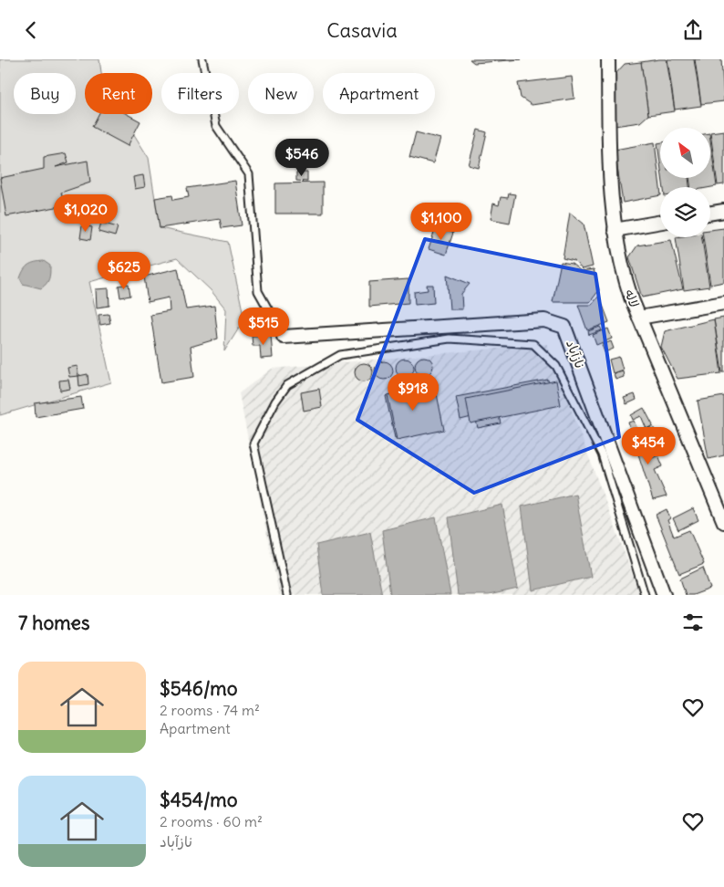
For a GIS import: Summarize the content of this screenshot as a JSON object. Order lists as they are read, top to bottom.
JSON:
{
  "streets": {
    "street": ["لاله", "نازآباد"]
  },
  "north": "top left",
  "page": {
    "header": "Casavia",
    "chip": [
      "Buy",
      "Rent",
      "Filters",
      "New",
      "Apartment"
    ],
    "price": [
      "$546",
      "$1,020",
      "$1,100",
      "$625",
      "$515",
      "$918",
      "$454"
    ],
    "heading": "7 homes",
    "list": [
      {
        "name": "$546/mo",
        "note": "2 rooms · 74 m² · Apartment"
      },
      {
        "name": "$454/mo",
        "note": "2 rooms · 60 m² · نازآباد"
      }
    ]
  }
}
